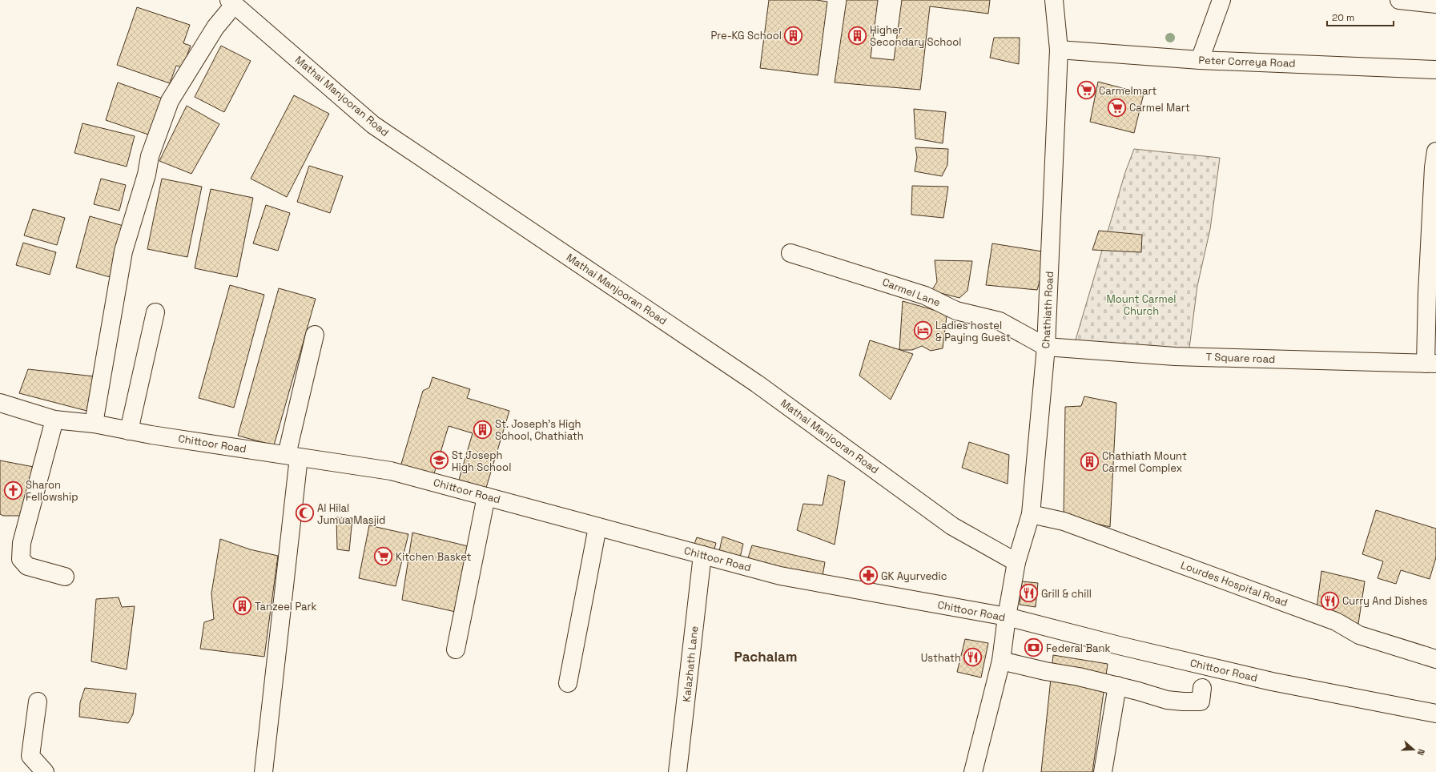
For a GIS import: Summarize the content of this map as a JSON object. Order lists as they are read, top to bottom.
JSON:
{
  "streets": {
    "street": [
      "Peter Correya Road",
      "Mathai Manjooran Road",
      "Carmel Lane",
      "Chathiath Road",
      "T Square road",
      "Chittoor Road",
      "Lourdes Hospital Road",
      "Kalazhath Lane"
    ]
  },
  "crossings": [
    ["Peter Correya Road", "Chathiath Road"],
    ["Mathai Manjooran Road", "Chathiath Road"],
    ["Carmel Lane", "Chathiath Road"],
    ["Carmel Lane", "T Square road"],
    ["Chathiath Road", "T Square road"],
    ["Chathiath Road", "Chittoor Road"],
    ["Chathiath Road", "Lourdes Hospital Road"],
    ["Chittoor Road", "Kalazhath Lane"]
  ],
  "districts": ["Pachalam"],
  "parks": ["Mount Carmel Church"],
  "places": {
    "building": [
      "Pre-KG School",
      "Higher Secondary School",
      "St. Joseph's High School, Chathiath",
      "Chathiath Mount Carmel Complex",
      "Tanzeel Park"
    ],
    "supermarket": ["Carmelmart", "Carmel Mart", "Kitchen Basket"],
    "hotel": ["Ladies hostel & Paying Guest"],
    "school or university": ["St Joseph High School"],
    "church": ["Sharon Fellowship"],
    "mosque": ["Al Hilal Jumua Masjid"],
    "pharmacy": ["GK Ayurvedic"],
    "restaurant": ["Grill & chill", "Curry And Dishes", "Usthath"],
    "bank": ["Federal Bank"]
  },
  "scale_bar": "20 m",
  "north": "right"
}
